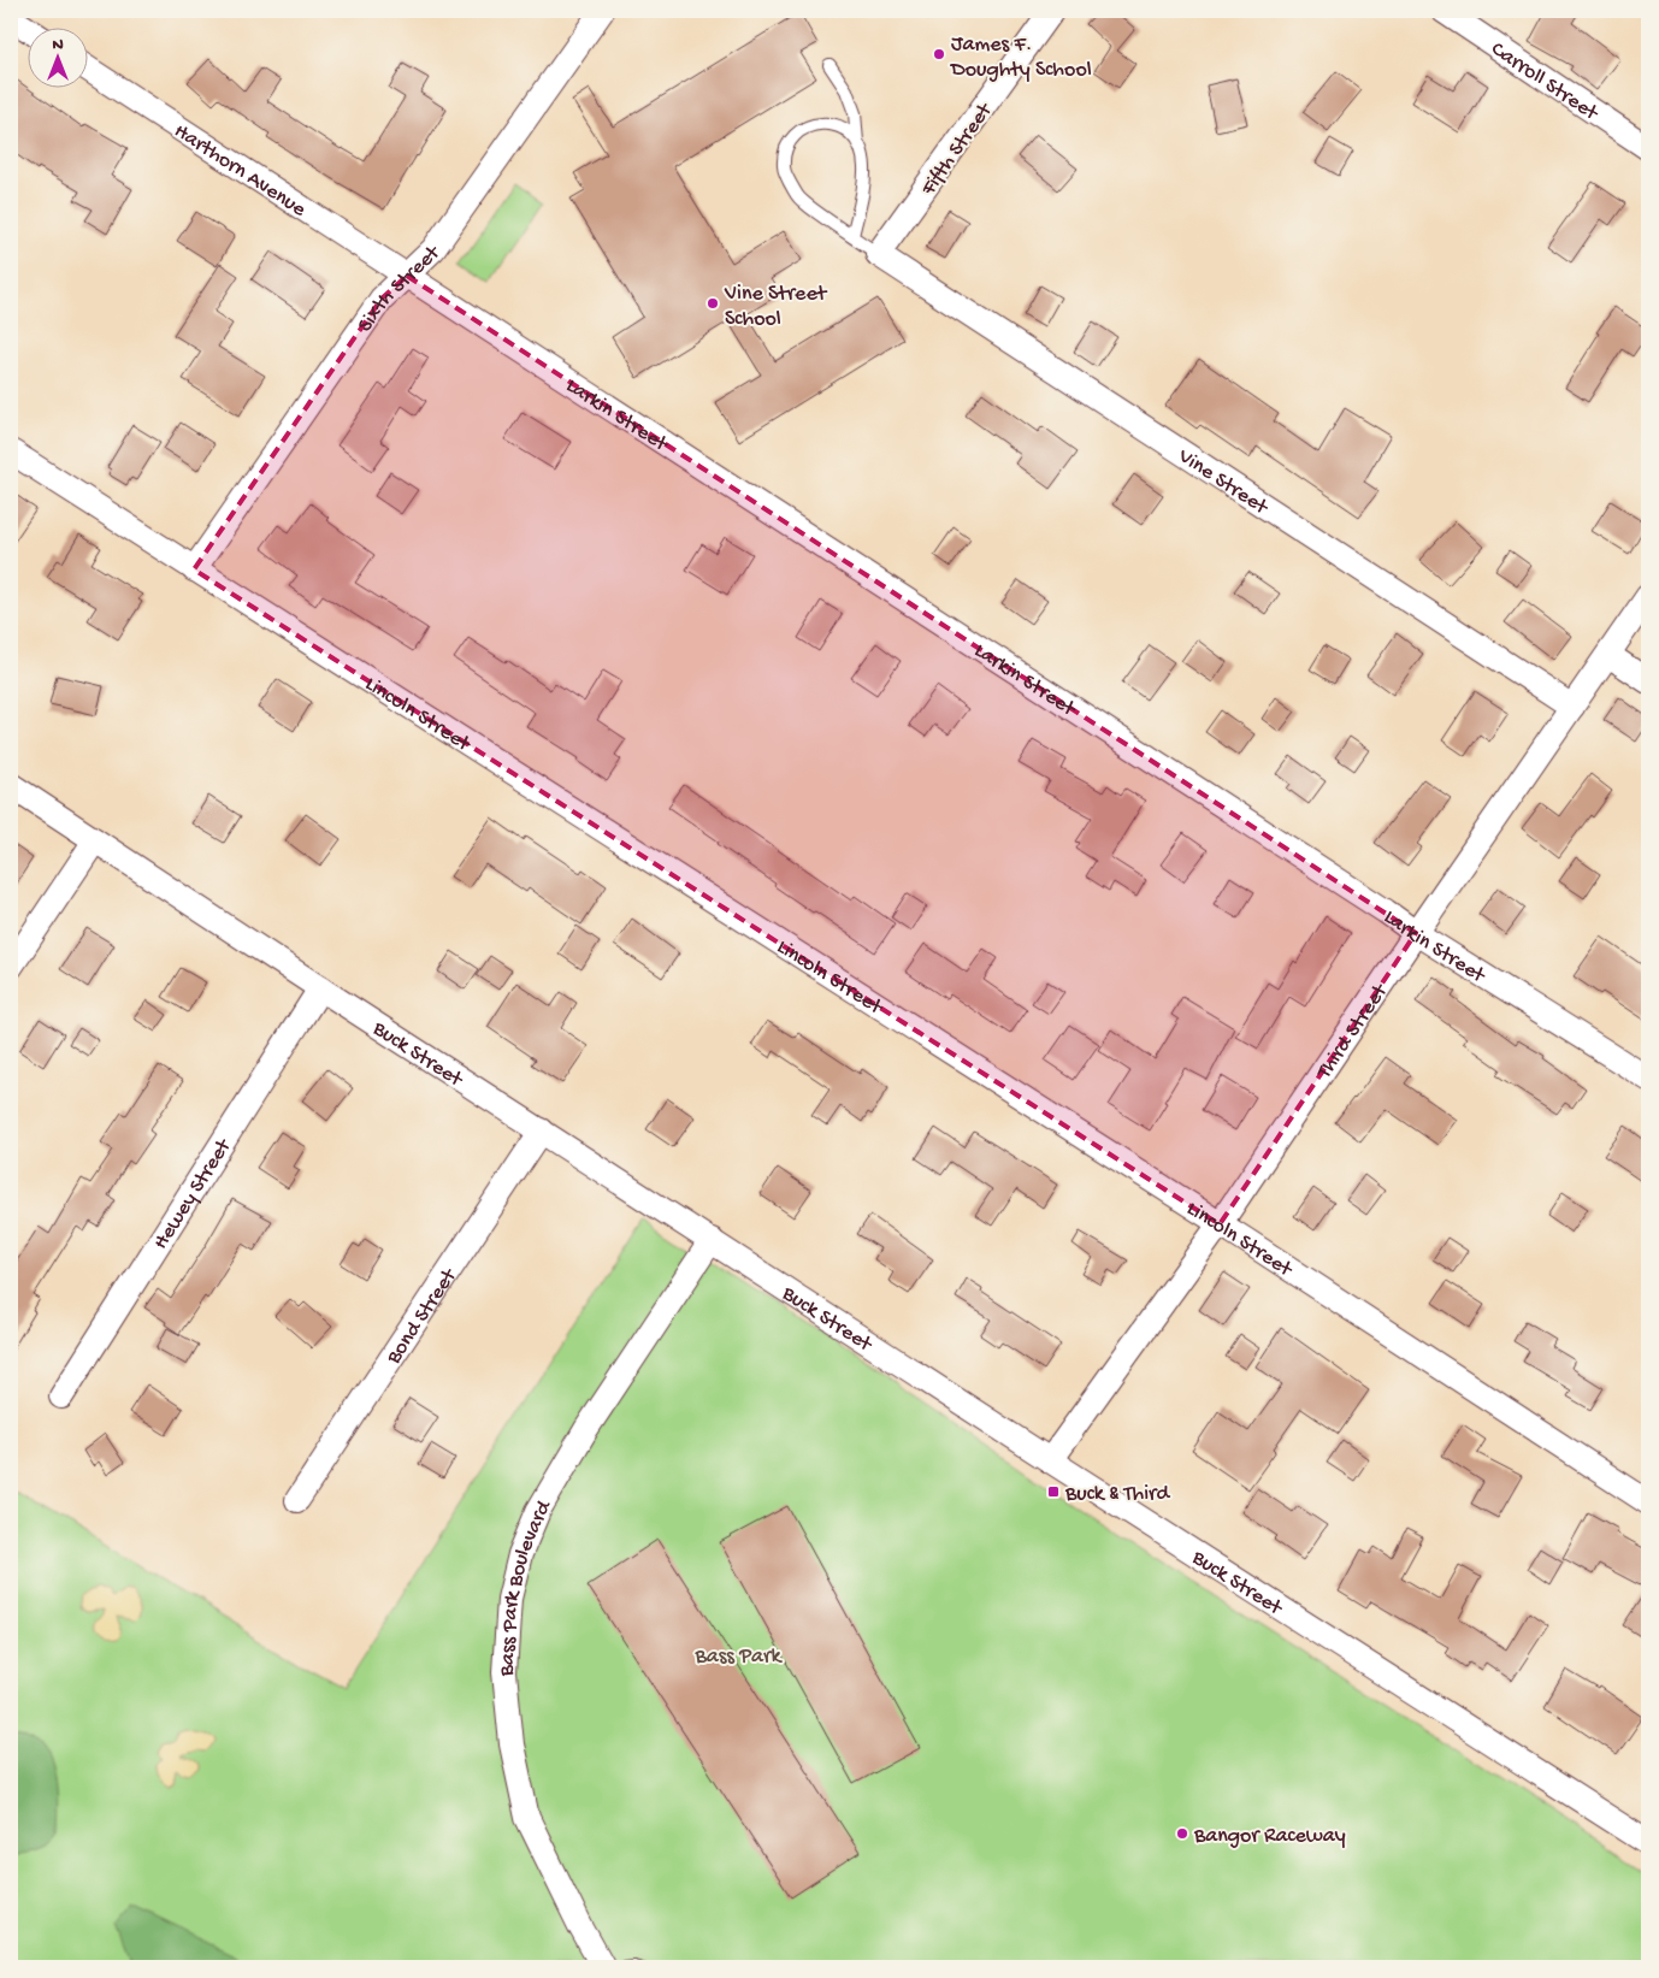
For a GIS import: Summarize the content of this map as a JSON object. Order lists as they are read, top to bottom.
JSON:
{
  "streets": {
    "street": [
      "Carroll Street",
      "Fifth Street",
      "Harthorn Avenue",
      "Sixth Street",
      "Larkin Street",
      "Vine Street",
      "Lincoln Street",
      "Third Street",
      "Buck Street",
      "Hewey Street",
      "Bond Street",
      "Bass Park Boulevard"
    ]
  },
  "crossings": [
    ["Fifth Street", "Vine Street"],
    ["Harthorn Avenue", "Sixth Street"],
    ["Harthorn Avenue", "Larkin Street"],
    ["Sixth Street", "Larkin Street"],
    ["Sixth Street", "Lincoln Street"],
    ["Larkin Street", "Third Street"],
    ["Vine Street", "Third Street"],
    ["Lincoln Street", "Third Street"],
    ["Third Street", "Buck Street"],
    ["Buck Street", "Hewey Street"],
    ["Buck Street", "Bond Street"],
    ["Buck Street", "Bass Park Boulevard"]
  ],
  "parks": ["Bass Park"],
  "places": {
    "other": ["James F. Doughty School", "Vine Street School", "Bangor Raceway"],
    "transit": ["Buck & Third"]
  },
  "north": "top"
}
